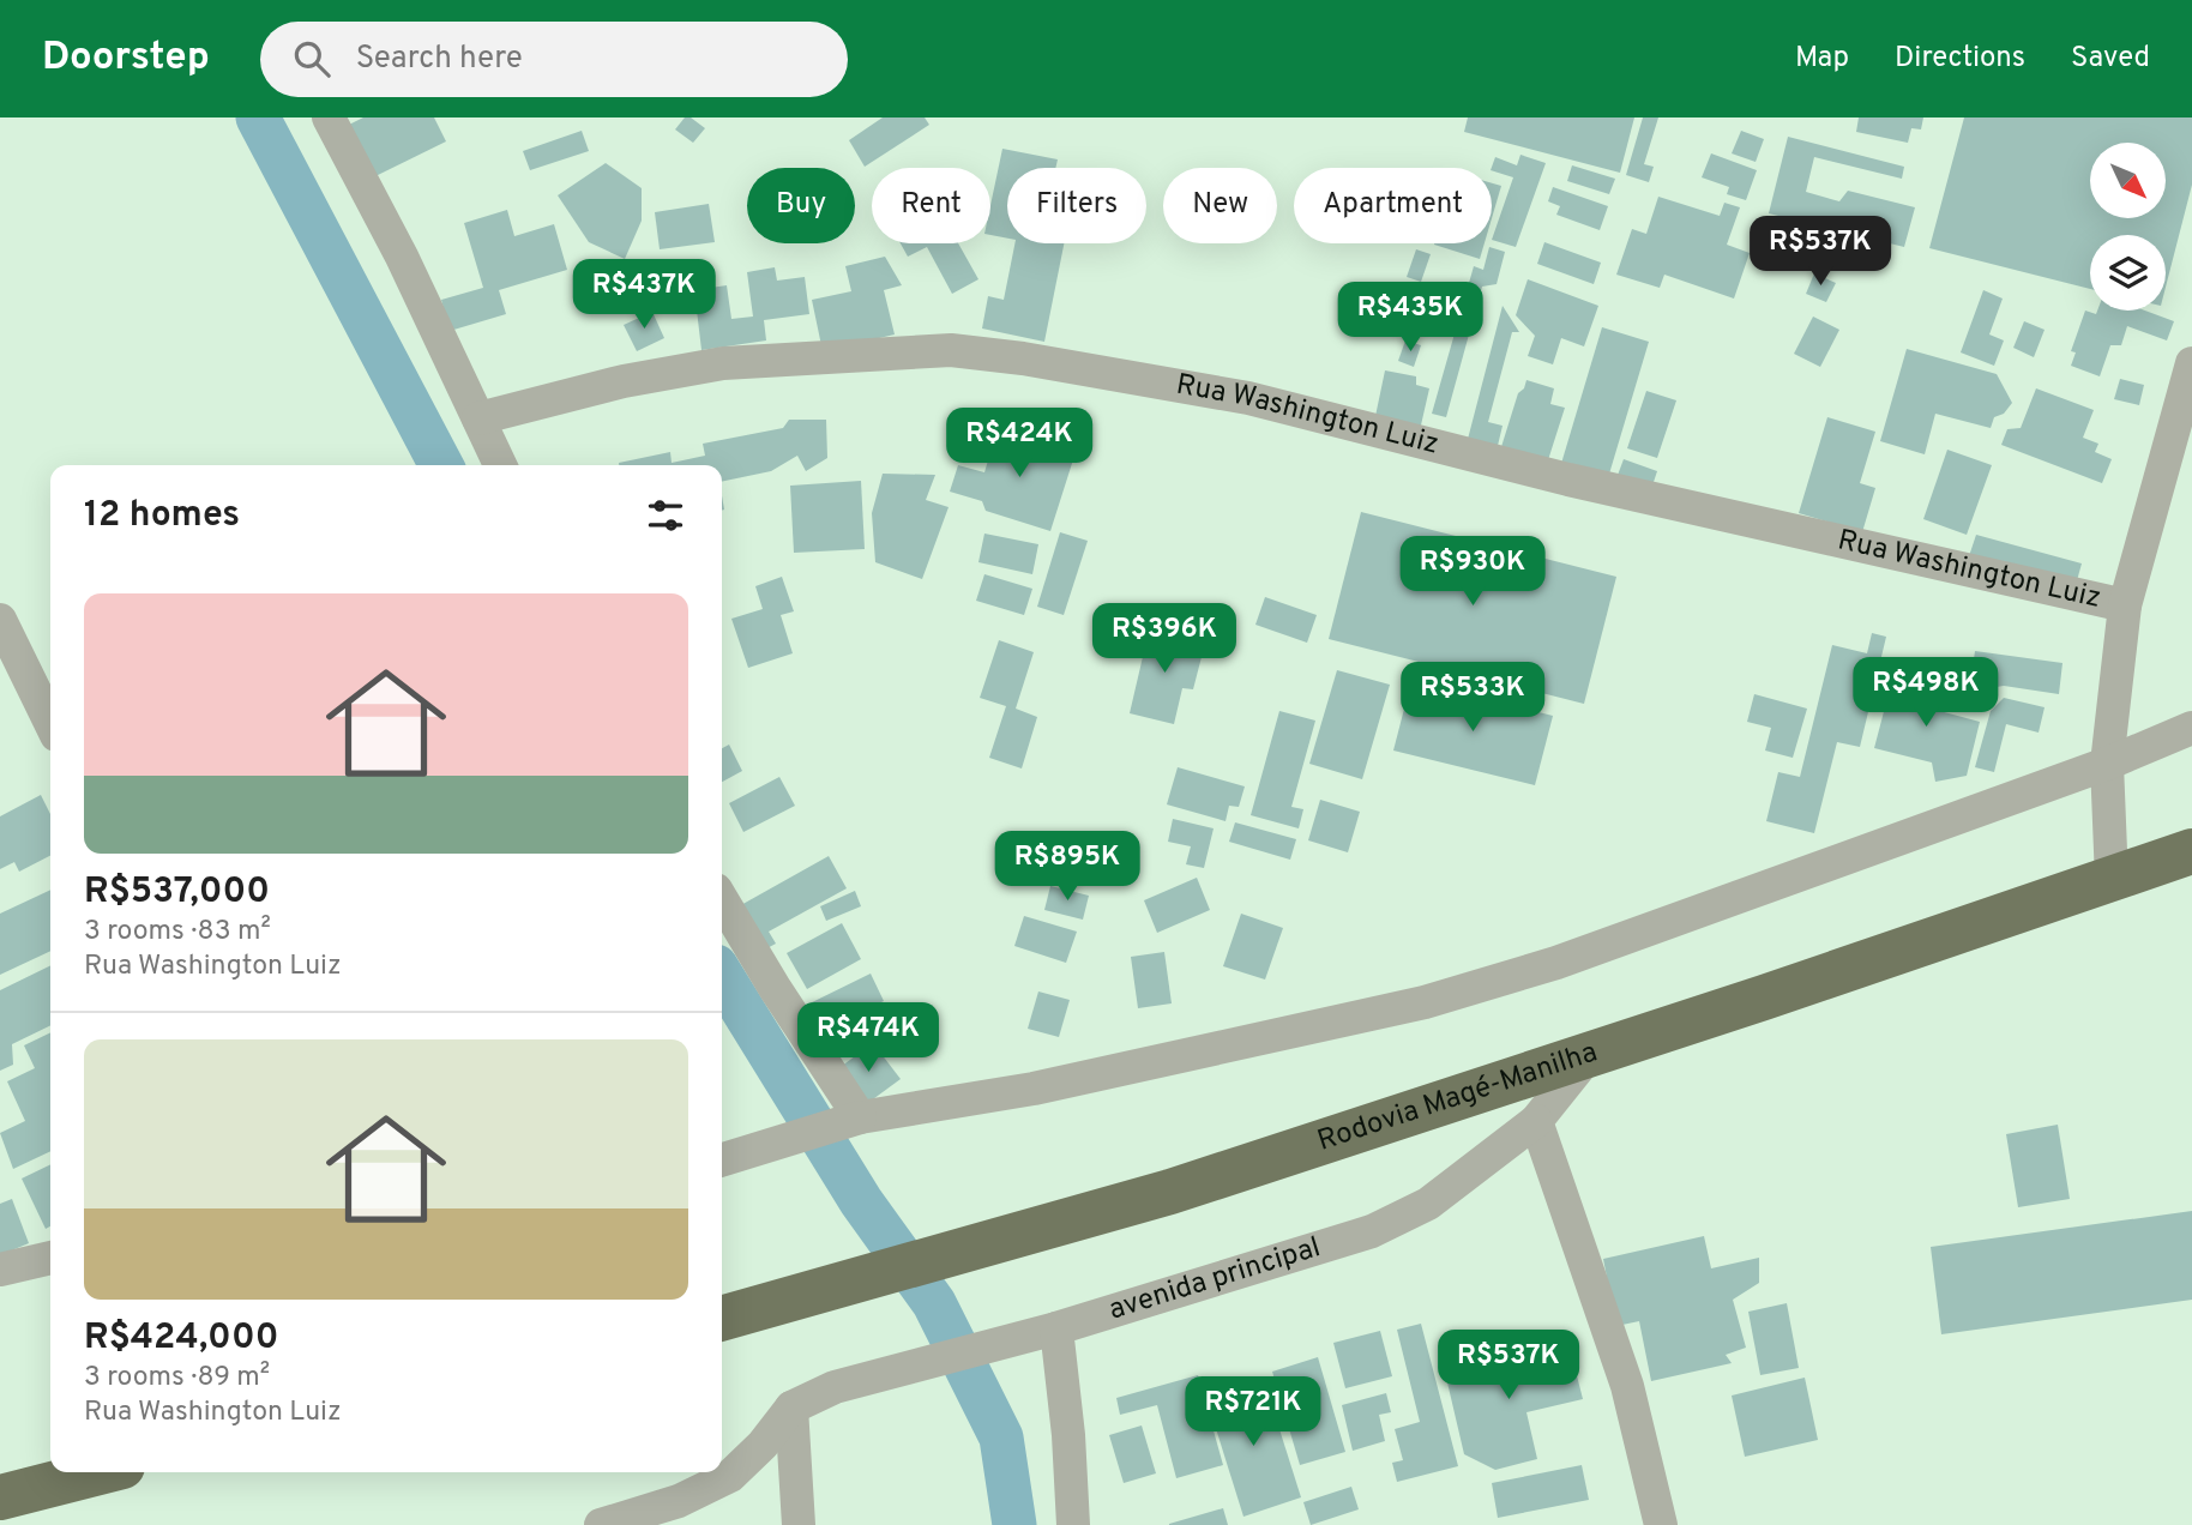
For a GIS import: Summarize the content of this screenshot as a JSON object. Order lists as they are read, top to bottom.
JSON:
{
  "streets": {
    "highway": ["Rodovia Magé-Manilha"],
    "street": ["Rua Washington Luiz", "avenida principal"]
  },
  "crossings": [
    ["Rodovia Magé-Manilha", "avenida principal"]
  ],
  "north": "bottom right",
  "page": {
    "header": "Doorstep",
    "search": "Search here",
    "nav": ["Map", "Directions", "Saved"],
    "chip": [
      "Buy",
      "Rent",
      "Filters",
      "New",
      "Apartment"
    ],
    "price": [
      "R$537K",
      "R$437K",
      "R$435K",
      "R$424K",
      "R$930K",
      "R$396K",
      "R$498K",
      "R$533K",
      "R$895K",
      "R$474K",
      "R$537K",
      "R$721K"
    ],
    "heading": "12 homes",
    "list": [
      {
        "name": "R$537,000",
        "note": "3 rooms · 83 m² · Rua Washington Luiz"
      },
      {
        "name": "R$424,000",
        "note": "3 rooms · 89 m² · Rua Washington Luiz"
      }
    ]
  }
}
